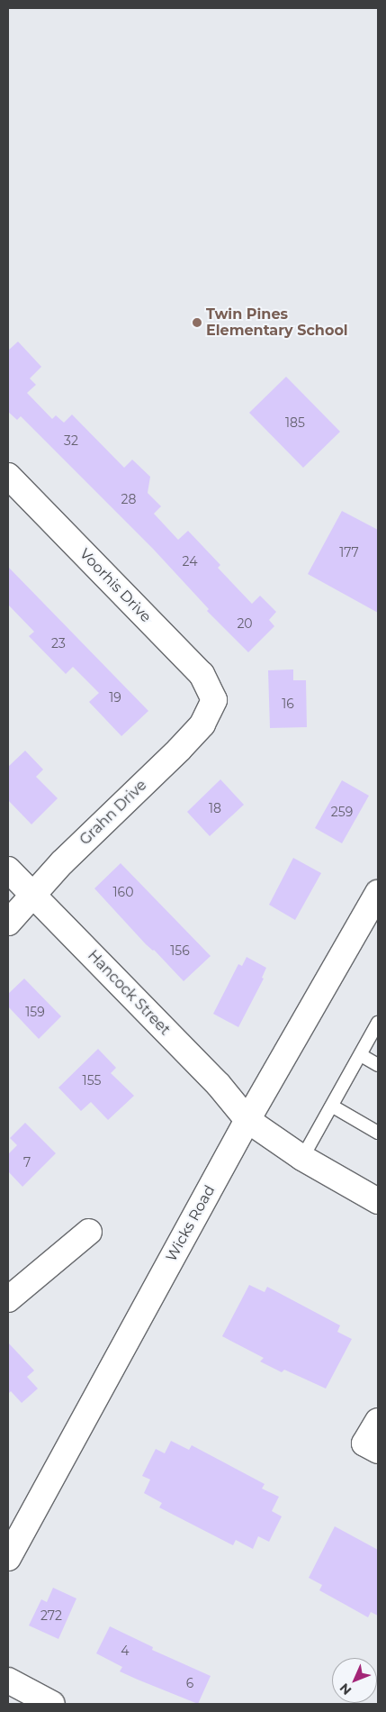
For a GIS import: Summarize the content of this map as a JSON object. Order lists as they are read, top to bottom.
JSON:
{
  "streets": {
    "street": [
      "Voorhis Drive",
      "Grahn Drive",
      "Hancock Street",
      "Wicks Road"
    ]
  },
  "crossings": [
    ["Voorhis Drive", "Grahn Drive"],
    ["Grahn Drive", "Hancock Street"],
    ["Hancock Street", "Wicks Road"]
  ],
  "places": ["Twin Pines Elementary School"],
  "house_numbers": [
    "185",
    "32",
    "28",
    "177",
    "24",
    "20",
    "23",
    "19",
    "16",
    "18",
    "259",
    "160",
    "156",
    "159",
    "155",
    "7",
    "272",
    "4",
    "6"
  ],
  "north": "bottom left"
}
